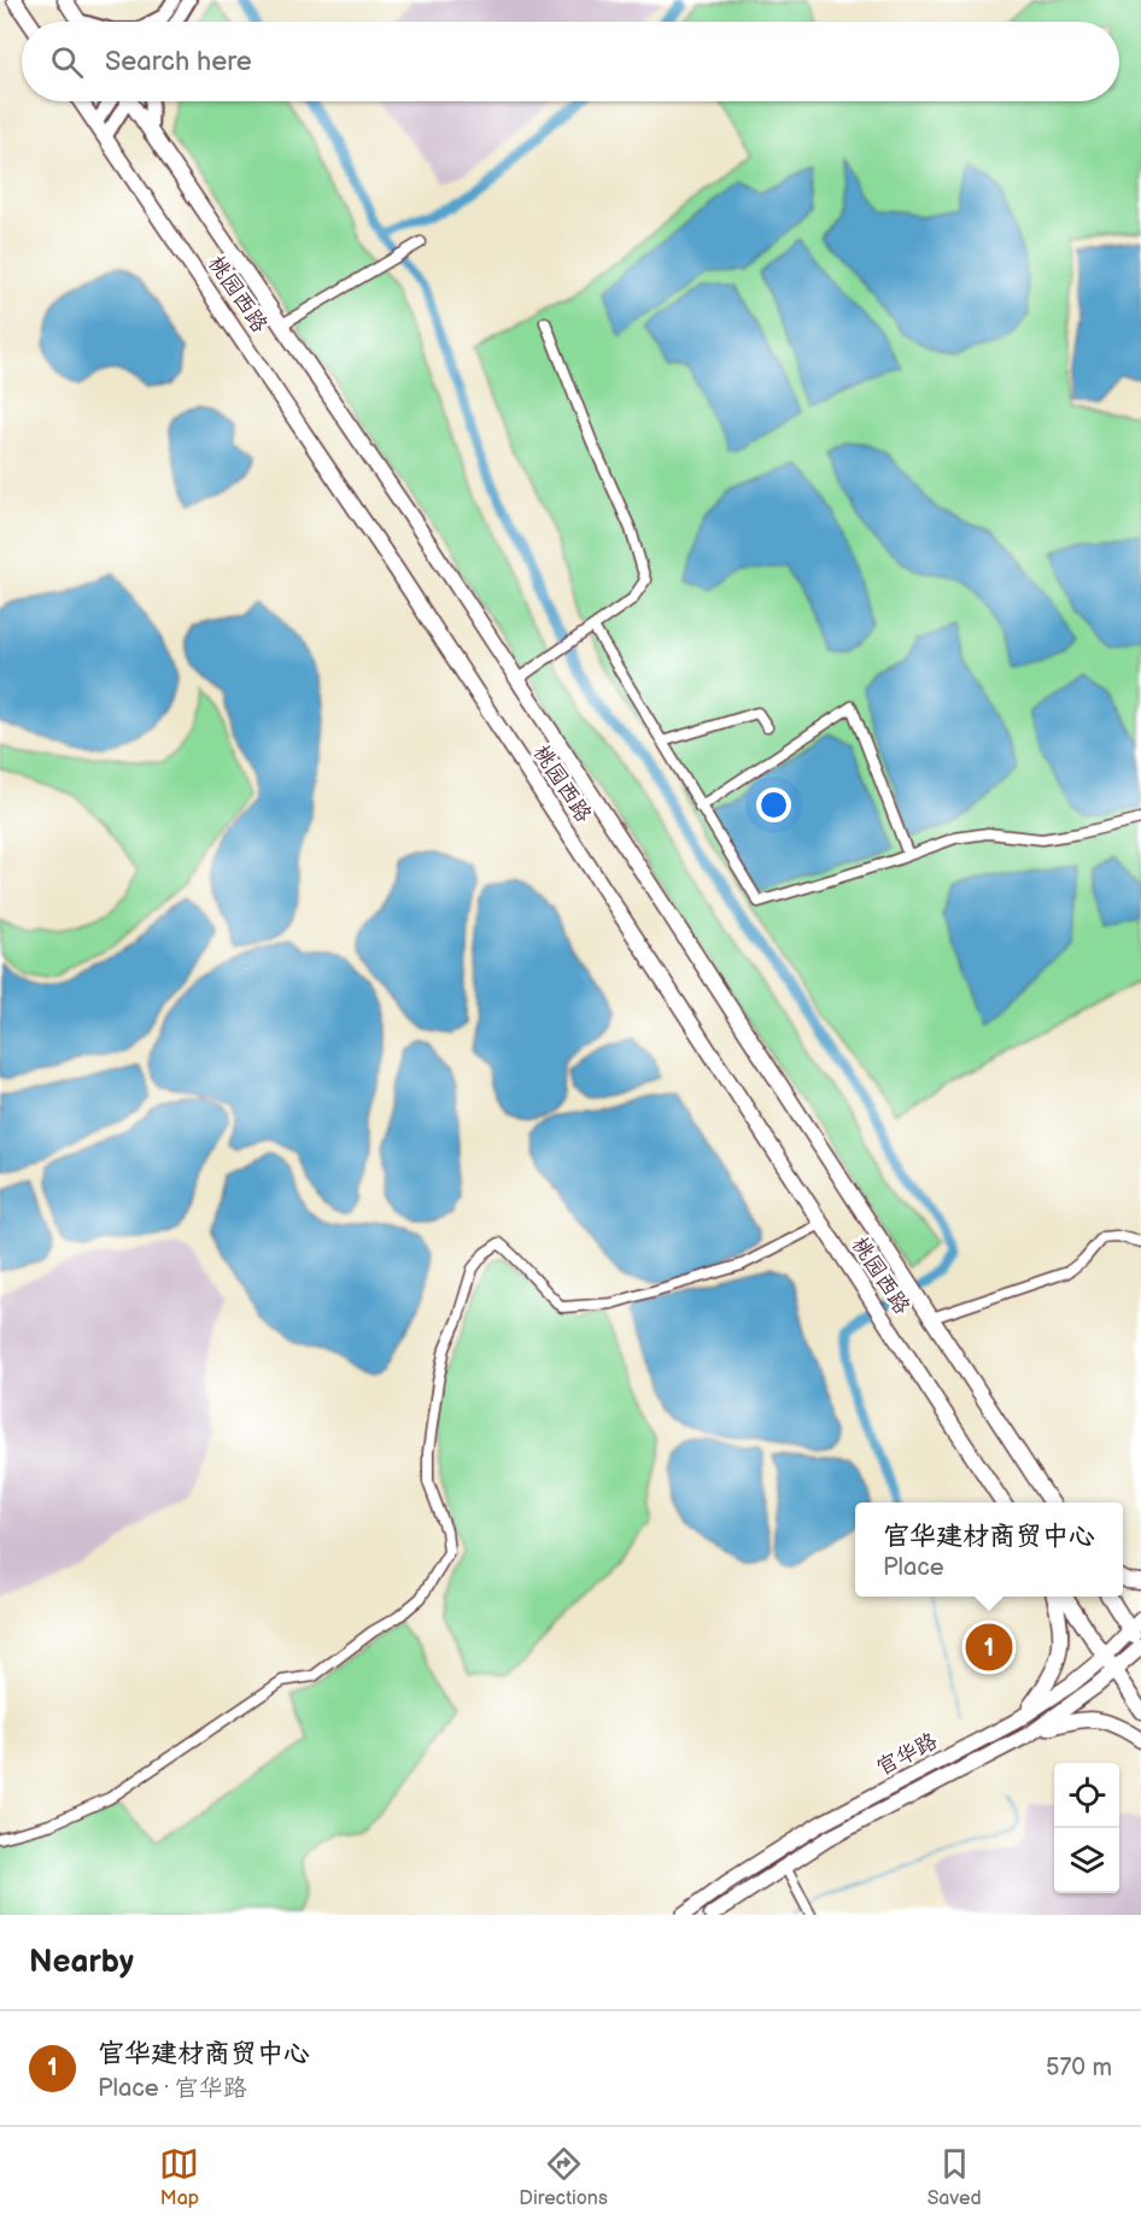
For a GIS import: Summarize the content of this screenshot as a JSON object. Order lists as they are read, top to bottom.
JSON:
{
  "streets": {
    "main road": ["桃园西路", "官华路"]
  },
  "page": {
    "search": "Search here",
    "popup": ["官华建材商贸中心", "Place"],
    "pins": "1",
    "heading": "Nearby",
    "list": [
      {
        "mark": "1",
        "name": "官华建材商贸中心",
        "note": "Place · 官华路",
        "value": "570 m"
      }
    ],
    "nav": ["Map", "Directions", "Saved"]
  }
}
